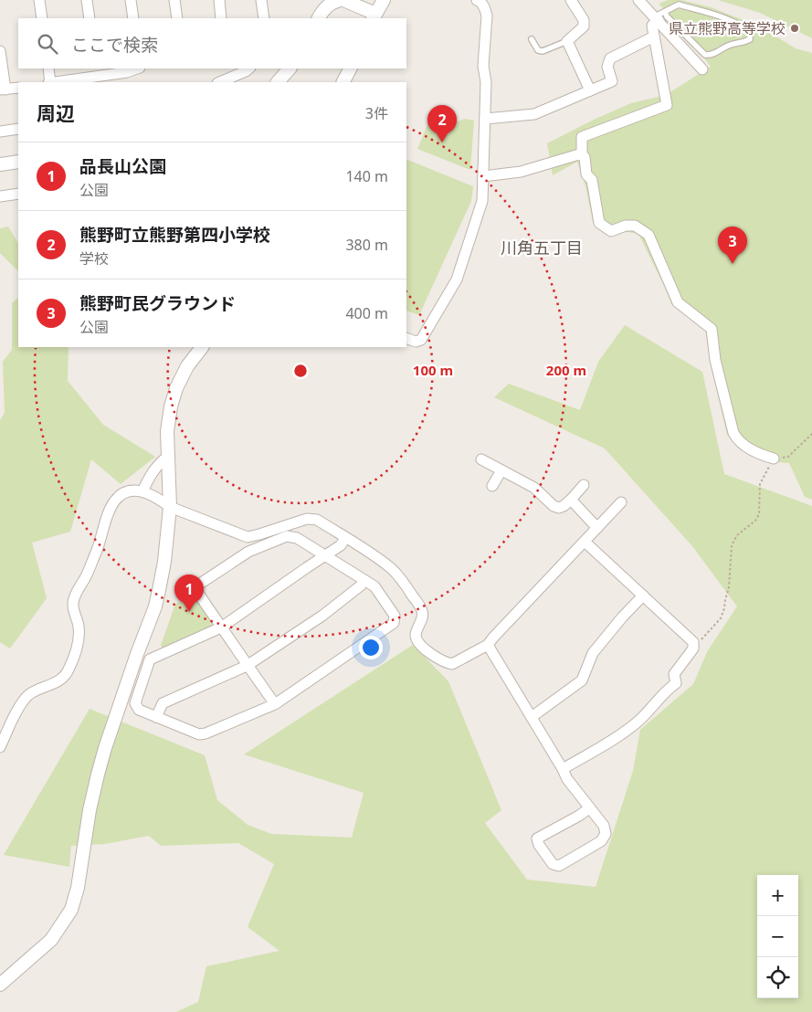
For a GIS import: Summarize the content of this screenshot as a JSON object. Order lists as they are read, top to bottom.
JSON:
{
  "districts": ["川角五丁目"],
  "places": ["県立熊野高等学校"],
  "page": {
    "search": "ここで検索",
    "heading": ["周辺", "3件"],
    "pins": ["2", "3", "1"],
    "list": [
      {
        "mark": "1",
        "name": "品長山公園",
        "note": "公園",
        "value": "140 m"
      },
      {
        "mark": "2",
        "name": "熊野町立熊野第四小学校",
        "note": "学校",
        "value": "380 m"
      },
      {
        "mark": "3",
        "name": "熊野町民グラウンド",
        "note": "公園",
        "value": "400 m"
      }
    ],
    "map_buttons": ["+", "−"]
  },
  "rings": ["100 m", "200 m"]
}
